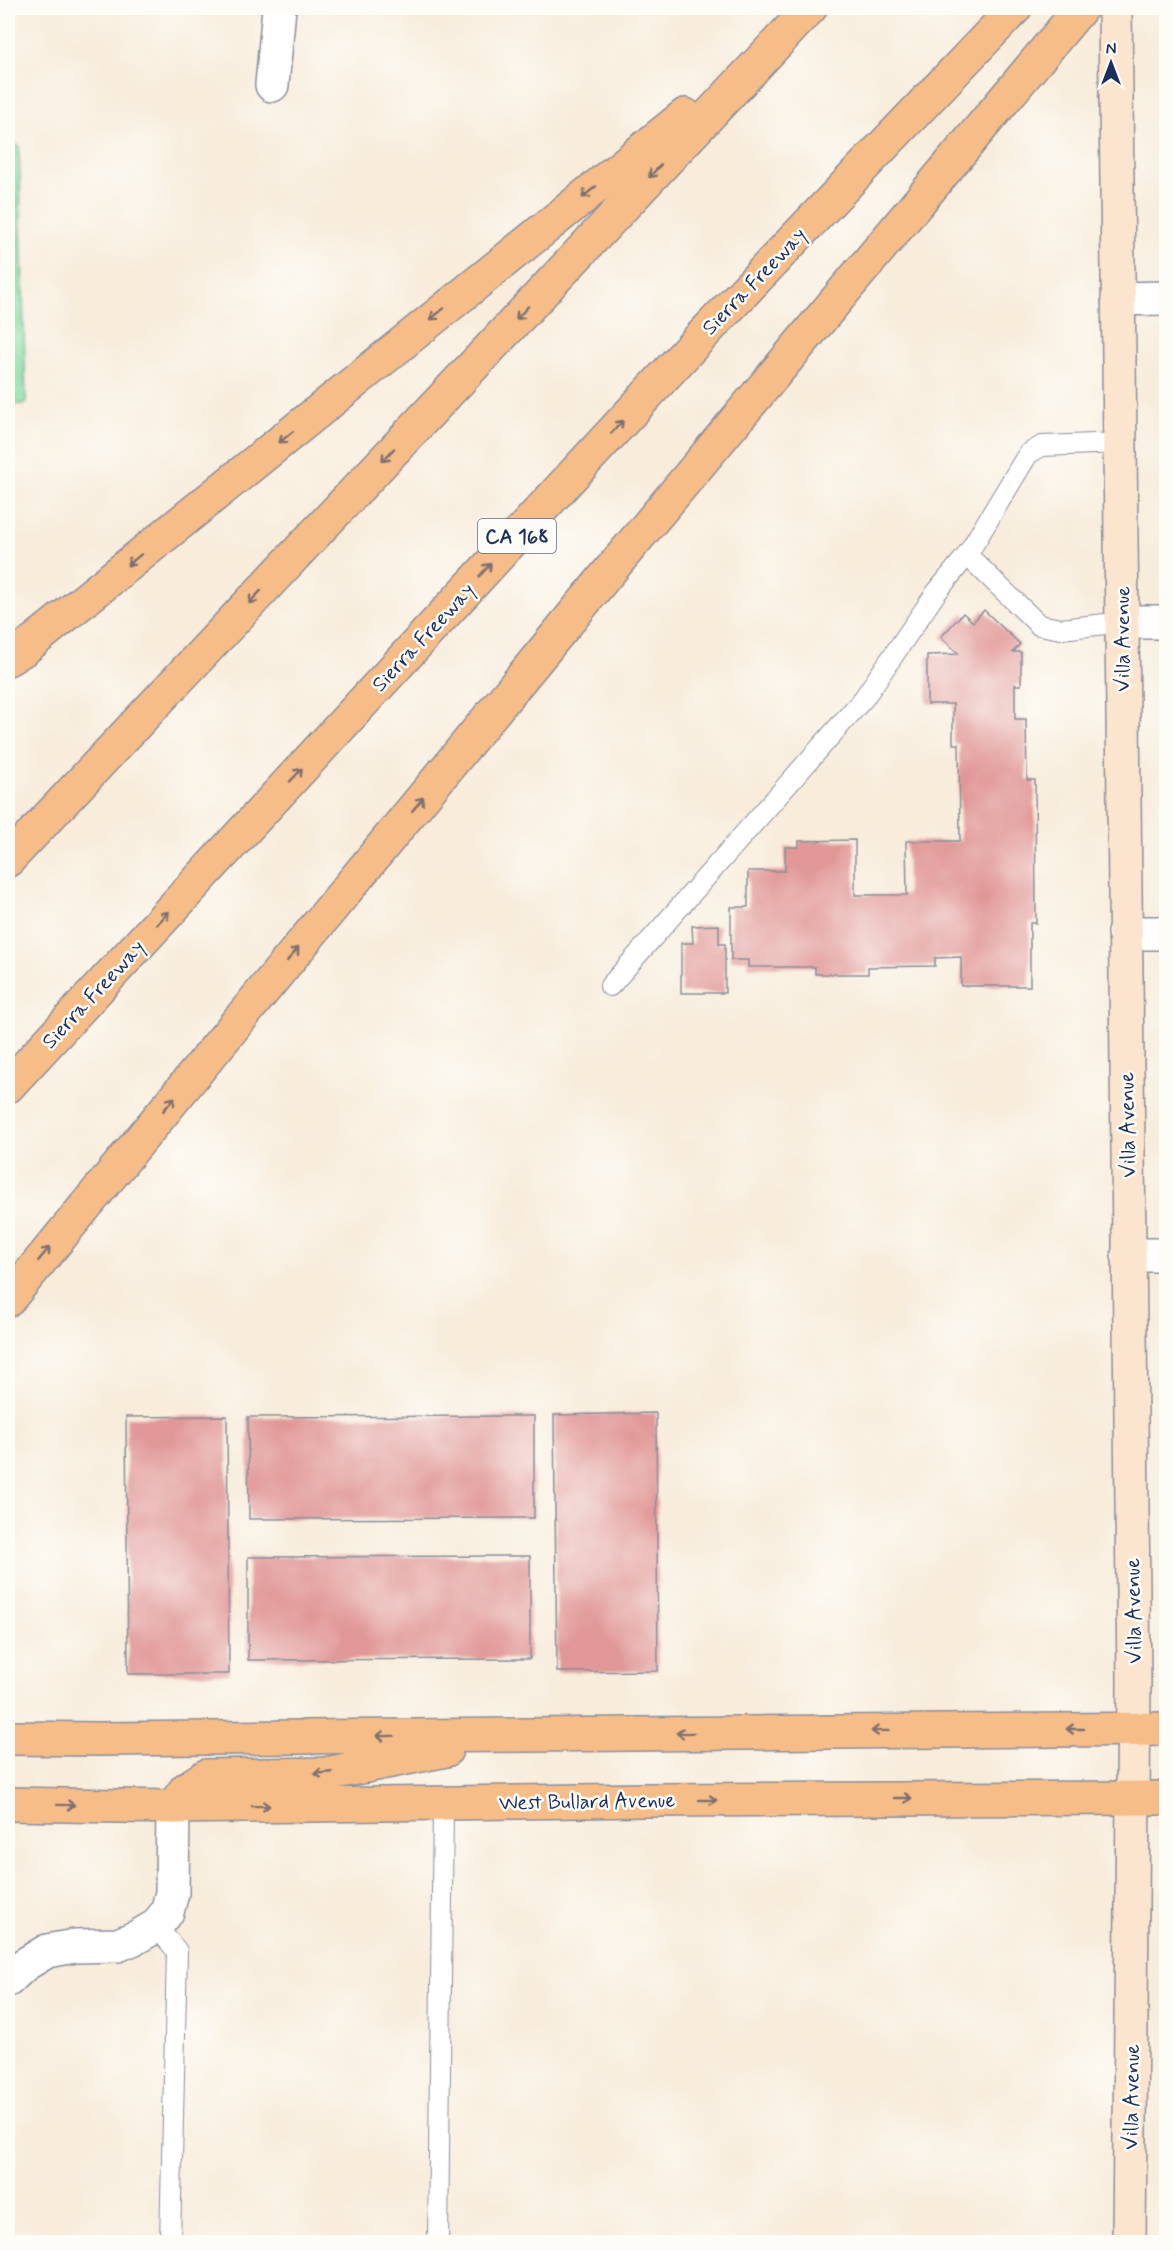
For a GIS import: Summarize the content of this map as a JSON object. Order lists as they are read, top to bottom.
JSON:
{
  "streets": {
    "main road": [
      "Sierra Freeway",
      "CA 168",
      "Villa Avenue",
      "West Bullard Avenue"
    ]
  },
  "crossings": [
    ["Villa Avenue", "West Bullard Avenue"]
  ],
  "north": "top"
}
